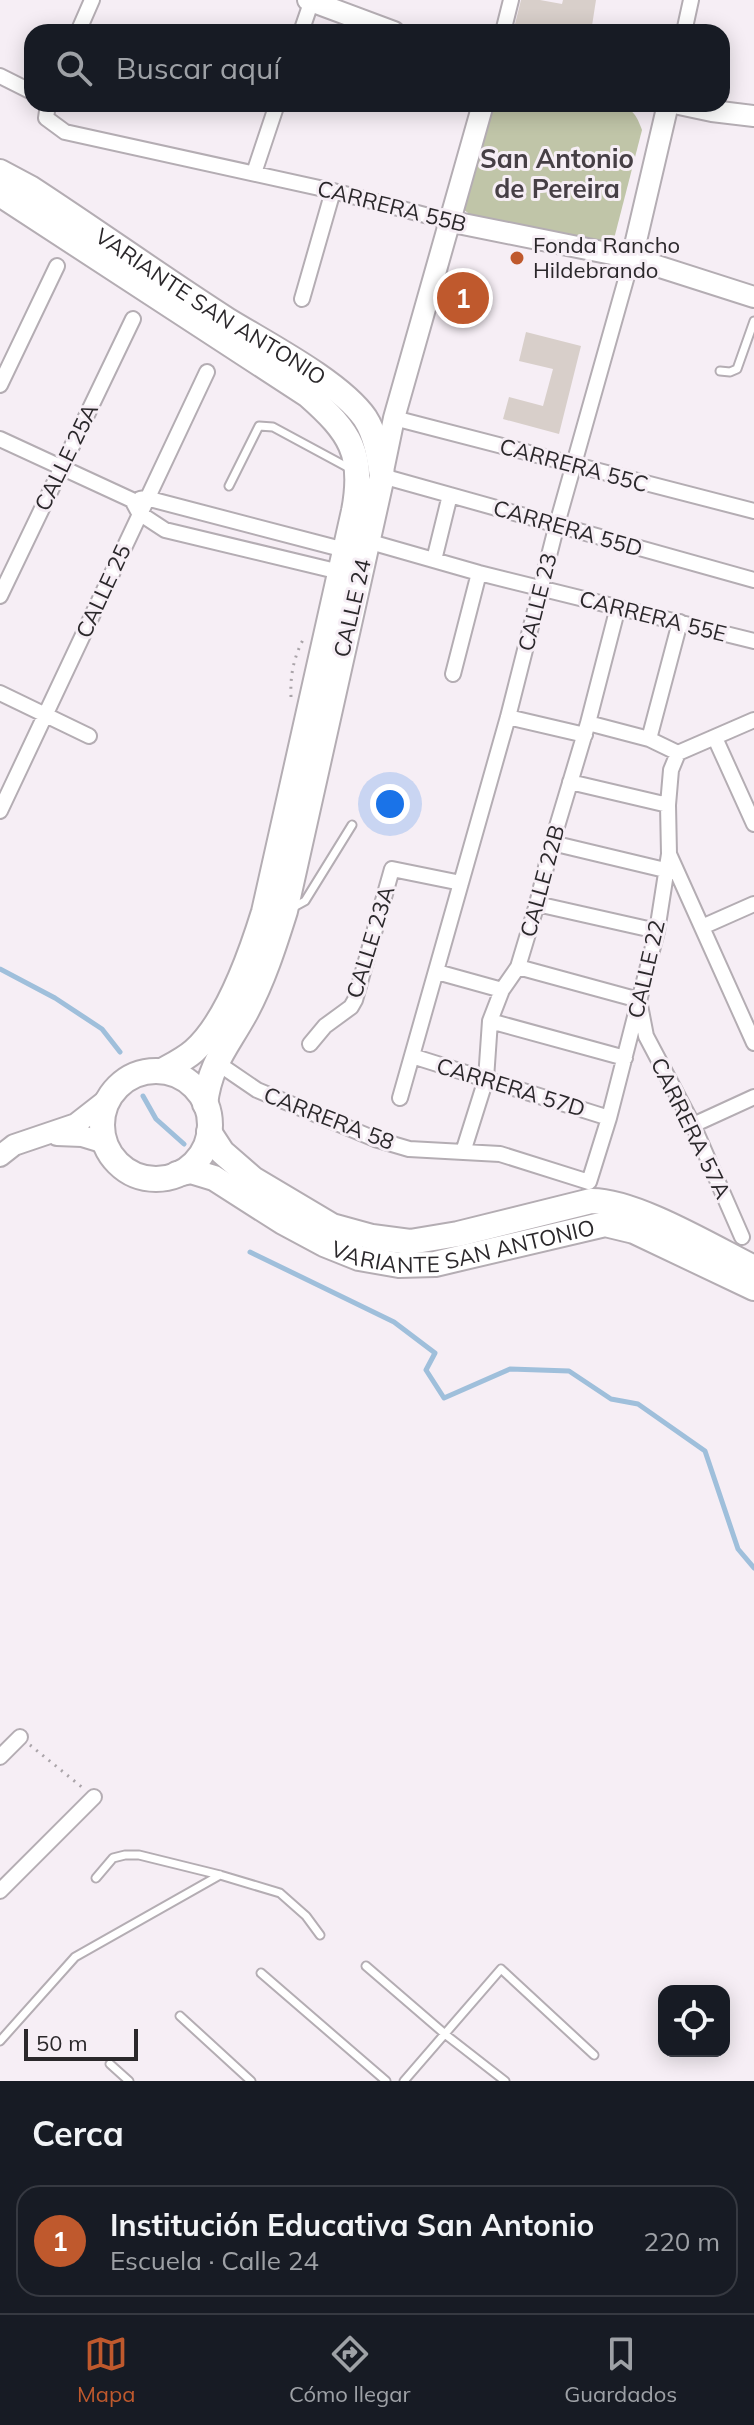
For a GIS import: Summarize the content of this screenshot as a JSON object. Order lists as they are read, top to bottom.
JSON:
{
  "streets": {
    "main road": [
      "CARRERA 55B",
      "VARIANTE SAN ANTONIO",
      "CALLE 23",
      "CALLE 24"
    ],
    "street": [
      "CALLE 25A",
      "CARRERA 55C",
      "CARRERA 55D",
      "CALLE 25",
      "CARRERA 55E",
      "CALLE 22B",
      "CALLE 23A",
      "CALLE 22",
      "CARRERA 57D",
      "CARRERA 58",
      "CARRERA 57A"
    ]
  },
  "crossings": [
    ["CARRERA 55B", "CALLE 23"],
    ["CARRERA 55B", "CALLE 24"],
    ["VARIANTE SAN ANTONIO", "CARRERA 55D"],
    ["VARIANTE SAN ANTONIO", "CALLE 24"],
    ["CALLE 25A", "CARRERA 55E"],
    ["CARRERA 55C", "CALLE 23"],
    ["CARRERA 55C", "CALLE 24"],
    ["CARRERA 55D", "CALLE 23"],
    ["CARRERA 55D", "CALLE 24"],
    ["CALLE 25", "CARRERA 55E"],
    ["CALLE 23", "CARRERA 55E"],
    ["CALLE 23", "CALLE 23A"],
    ["CALLE 23", "CARRERA 57D"],
    ["CALLE 24", "CARRERA 55E"],
    ["CALLE 24", "CARRERA 58"],
    ["CARRERA 55E", "CALLE 22B"],
    ["CALLE 22B", "CARRERA 57D"],
    ["CALLE 22B", "CARRERA 58"],
    ["CALLE 22", "CARRERA 57D"],
    ["CALLE 22", "CARRERA 58"],
    ["CALLE 22", "CARRERA 57A"]
  ],
  "districts": ["San Antonio de Pereira"],
  "places": ["Fonda Rancho Hildebrando"],
  "scale_bar": "50 m",
  "page": {
    "search": "Buscar aquí",
    "pins": "1",
    "scale": "50 m",
    "heading": "Cerca",
    "list": [
      {
        "mark": "1",
        "name": "Institución Educativa San Antonio",
        "note": "Escuela · Calle 24",
        "value": "220 m"
      }
    ],
    "nav": ["Mapa", "Cómo llegar", "Guardados"]
  }
}
